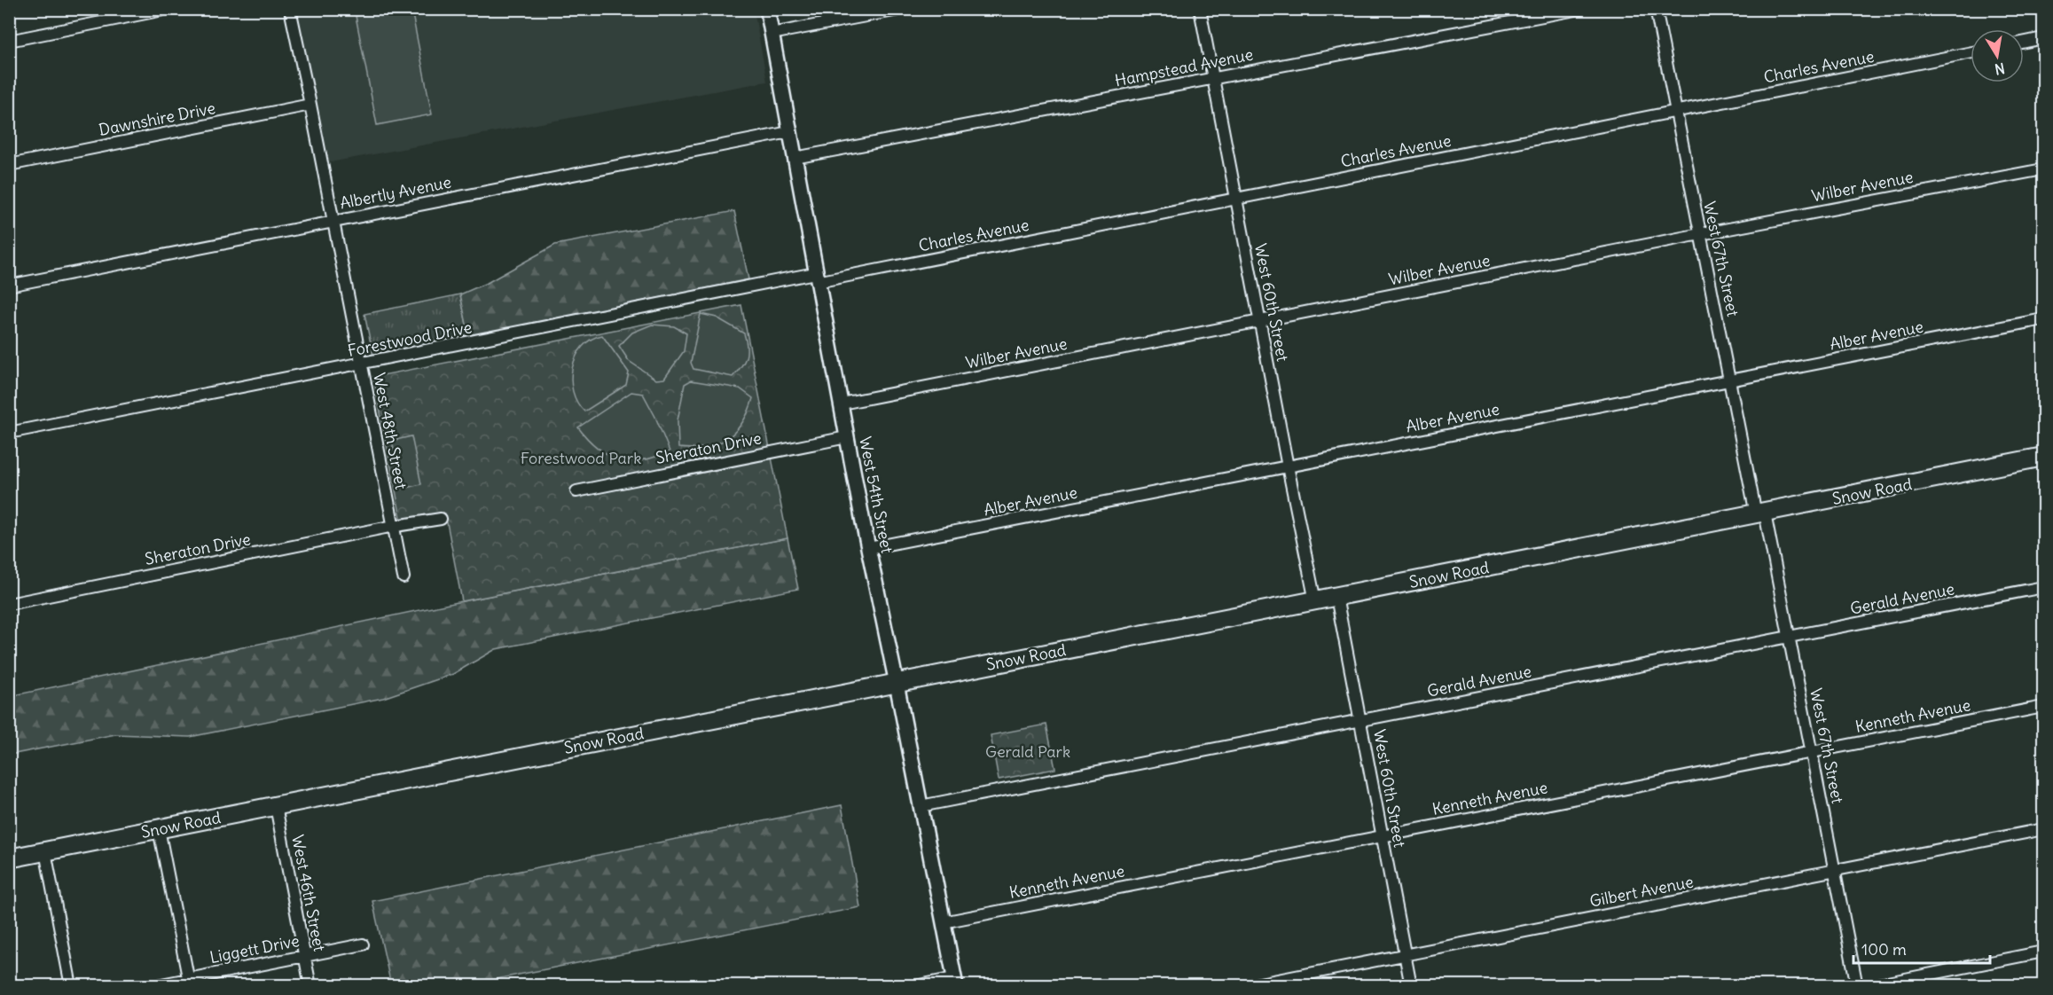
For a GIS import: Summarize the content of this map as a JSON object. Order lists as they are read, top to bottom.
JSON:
{
  "streets": {
    "main road": ["Snow Road"],
    "street": [
      "Charles Avenue",
      "Hampstead Avenue",
      "Dawnshire Drive",
      "Wilber Avenue",
      "Albertly Avenue",
      "West 67th Street",
      "West 60th Street",
      "Alber Avenue",
      "Forestwood Drive",
      "West 48th Street",
      "Sheraton Drive",
      "West 54th Street",
      "Gerald Avenue",
      "Kenneth Avenue",
      "Gilbert Avenue",
      "West 46th Street",
      "Liggett Drive"
    ]
  },
  "crossings": [
    ["Charles Avenue", "West 67th Street"],
    ["Charles Avenue", "West 60th Street"],
    ["Charles Avenue", "Forestwood Drive"],
    ["Charles Avenue", "West 54th Street"],
    ["Hampstead Avenue", "West 60th Street"],
    ["Hampstead Avenue", "West 54th Street"],
    ["Dawnshire Drive", "West 48th Street"],
    ["Wilber Avenue", "West 67th Street"],
    ["Wilber Avenue", "West 60th Street"],
    ["Wilber Avenue", "West 54th Street"],
    ["Albertly Avenue", "West 48th Street"],
    ["Albertly Avenue", "West 54th Street"],
    ["West 67th Street", "Alber Avenue"],
    ["West 67th Street", "Snow Road"],
    ["West 67th Street", "Gerald Avenue"],
    ["West 67th Street", "Kenneth Avenue"],
    ["West 67th Street", "Gilbert Avenue"],
    ["West 60th Street", "Alber Avenue"],
    ["West 60th Street", "Snow Road"],
    ["West 60th Street", "Gerald Avenue"],
    ["West 60th Street", "Kenneth Avenue"],
    ["West 60th Street", "Gilbert Avenue"],
    ["Alber Avenue", "West 54th Street"],
    ["Forestwood Drive", "West 48th Street"],
    ["Forestwood Drive", "West 54th Street"],
    ["West 48th Street", "Sheraton Drive"],
    ["Sheraton Drive", "West 54th Street"],
    ["Snow Road", "West 54th Street"],
    ["Snow Road", "West 46th Street"],
    ["West 54th Street", "Gerald Avenue"],
    ["West 54th Street", "Kenneth Avenue"],
    ["West 46th Street", "Liggett Drive"]
  ],
  "parks": ["Forestwood Park", "Gerald Park"],
  "scale_bar": "100 m",
  "north": "bottom"
}
